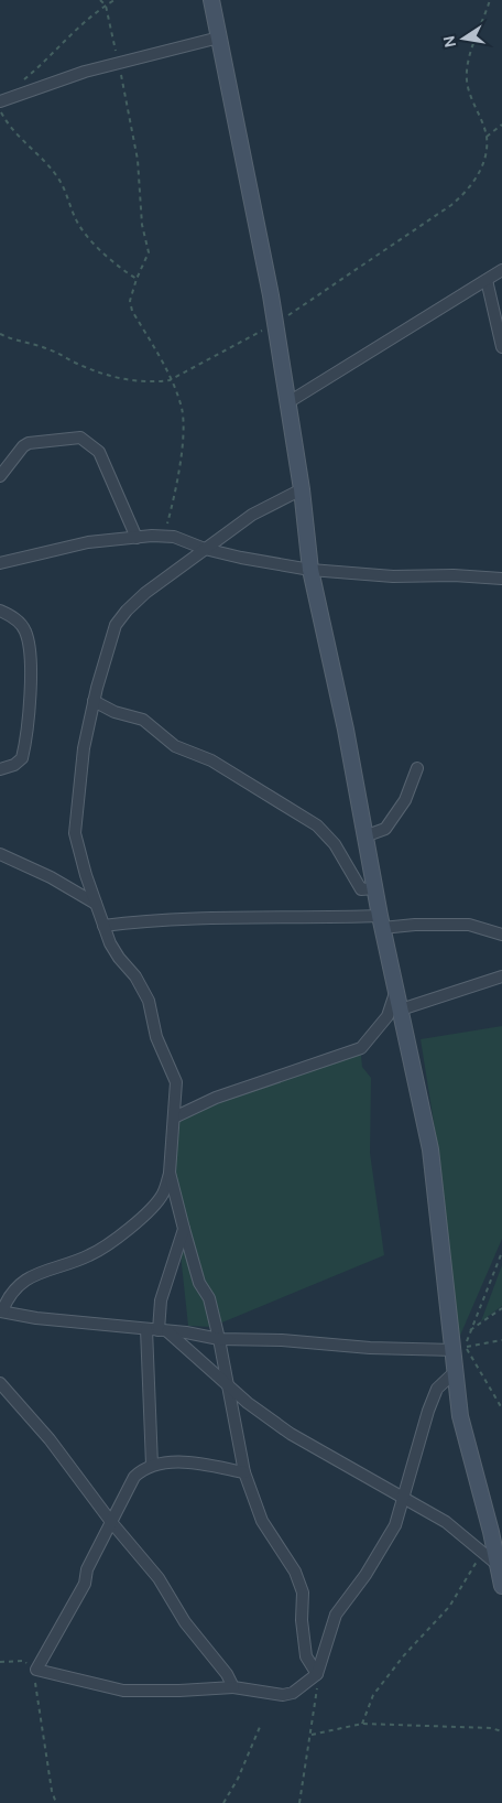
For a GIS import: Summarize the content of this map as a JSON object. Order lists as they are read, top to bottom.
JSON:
{
  "north": "left"
}
